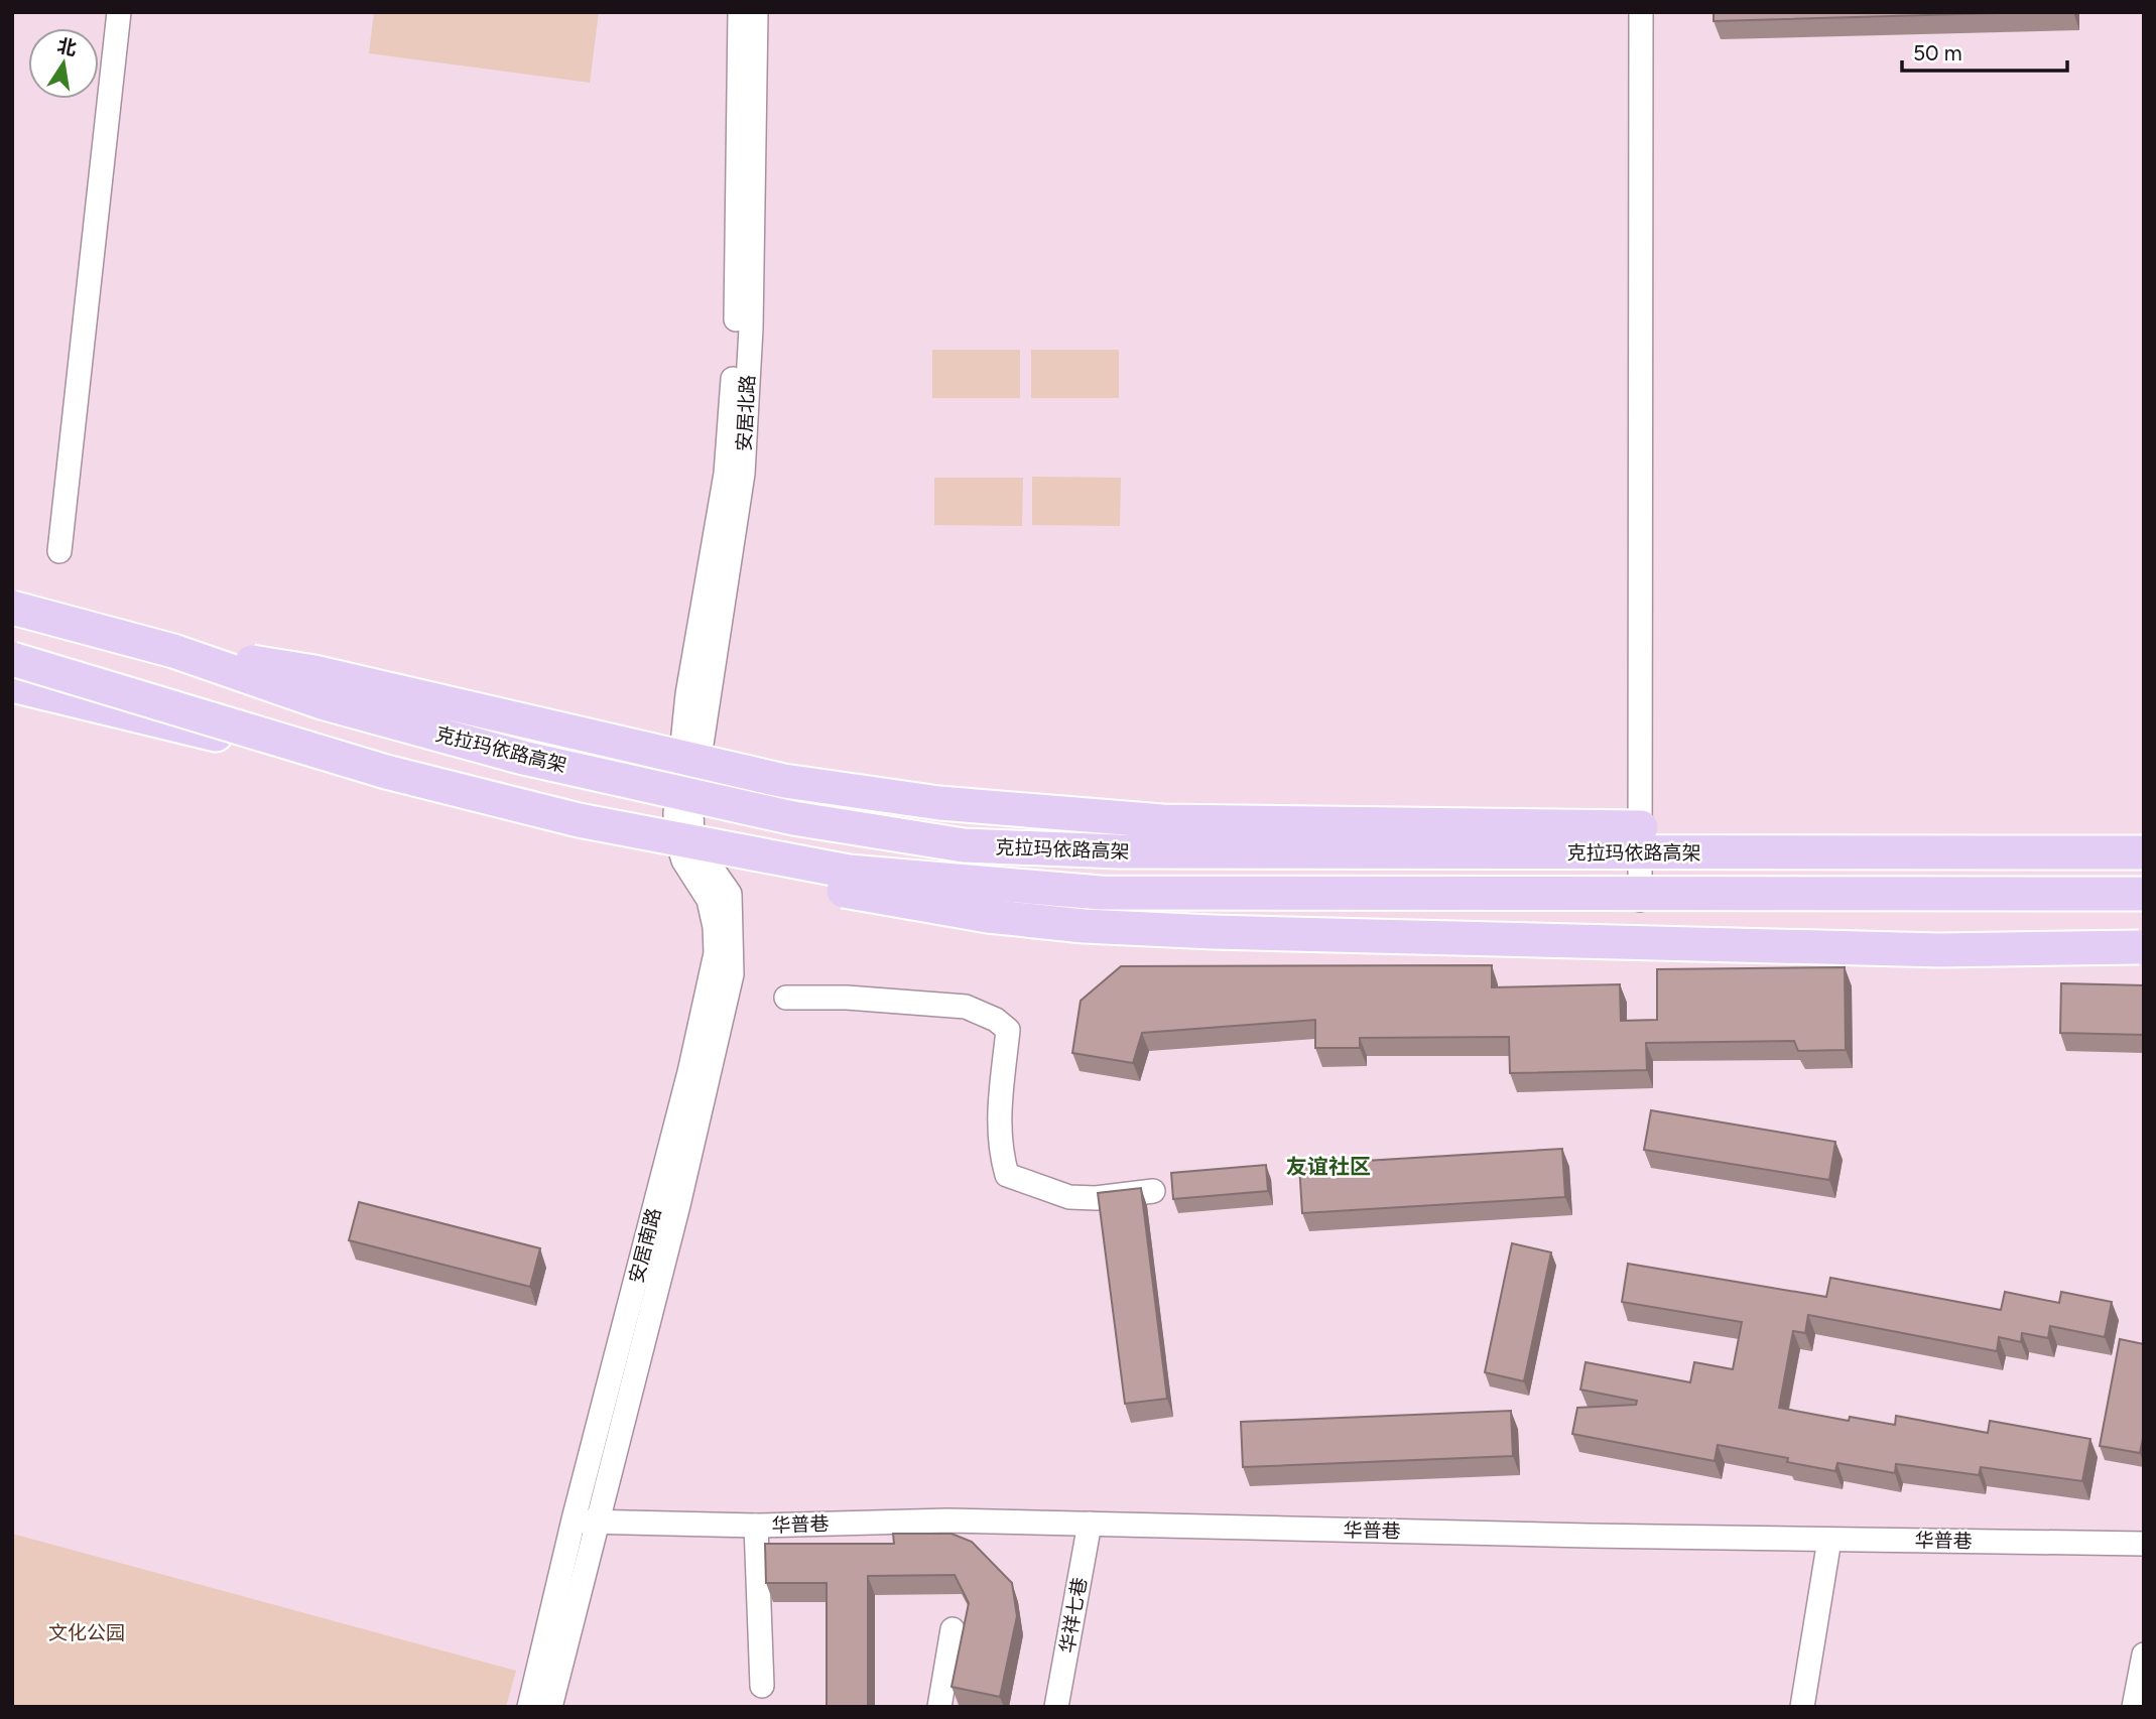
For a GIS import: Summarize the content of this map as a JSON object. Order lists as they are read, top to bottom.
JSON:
{
  "streets": {
    "highway": ["克拉玛依路高架"],
    "street": [
      "安居北路",
      "安居南路",
      "华普巷",
      "华祥七巷"
    ]
  },
  "crossings": [
    ["安居北路", "安居南路"],
    ["安居南路", "华普巷"],
    ["华普巷", "华祥七巷"]
  ],
  "districts": ["友谊社区"],
  "parks": ["文化公园"],
  "scale_bar": "50 m",
  "north": "top"
}
